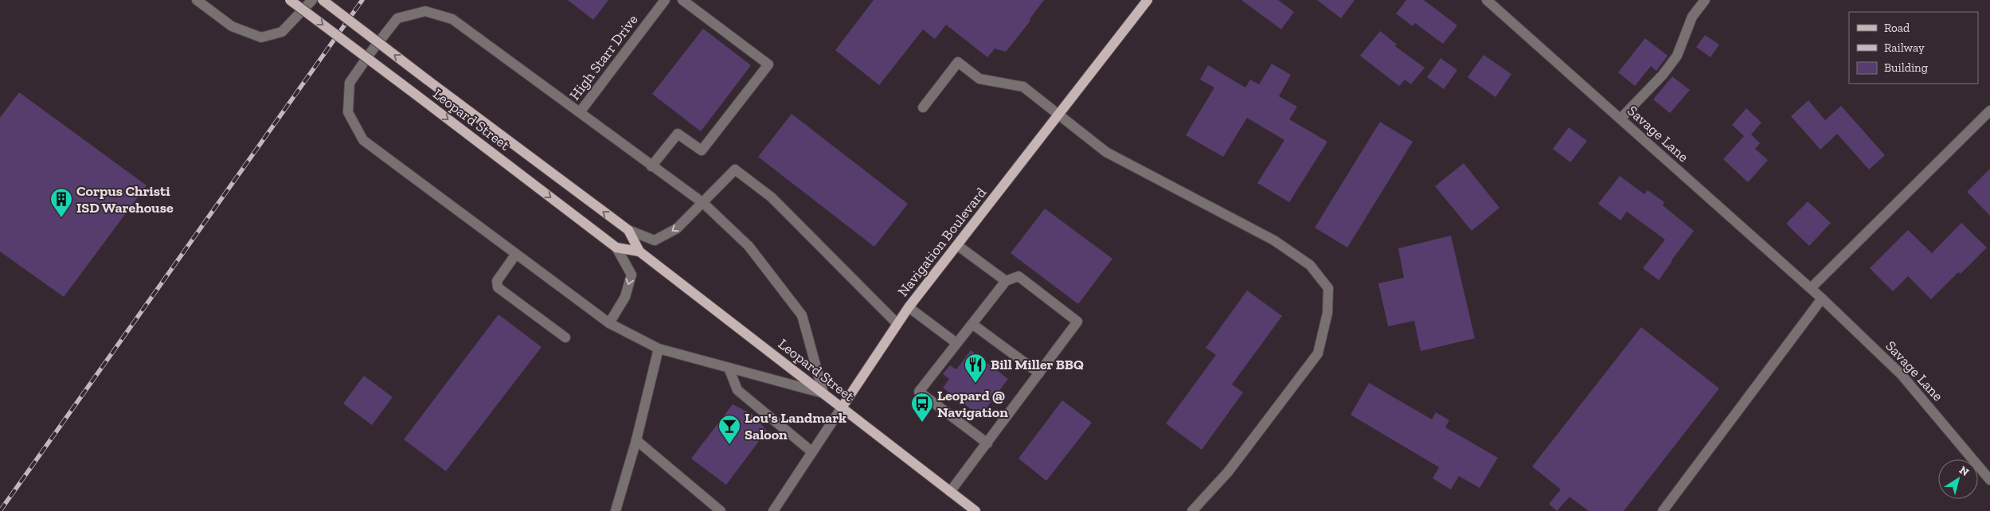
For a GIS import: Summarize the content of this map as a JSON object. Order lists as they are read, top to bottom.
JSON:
{
  "streets": {
    "main road": ["Leopard Street", "Navigation Boulevard"],
    "street": ["High Starr Drive", "Savage Lane"]
  },
  "crossings": [
    ["Leopard Street", "Navigation Boulevard"]
  ],
  "places": {
    "building": ["Corpus Christi ISD Warehouse"],
    "restaurant": ["Bill Miller BBQ"],
    "bus stop": ["Leopard @ Navigation"],
    "bar": ["Lou's Landmark Saloon"]
  },
  "legend": ["Road", "Railway", "Building"],
  "north": "top right"
}
